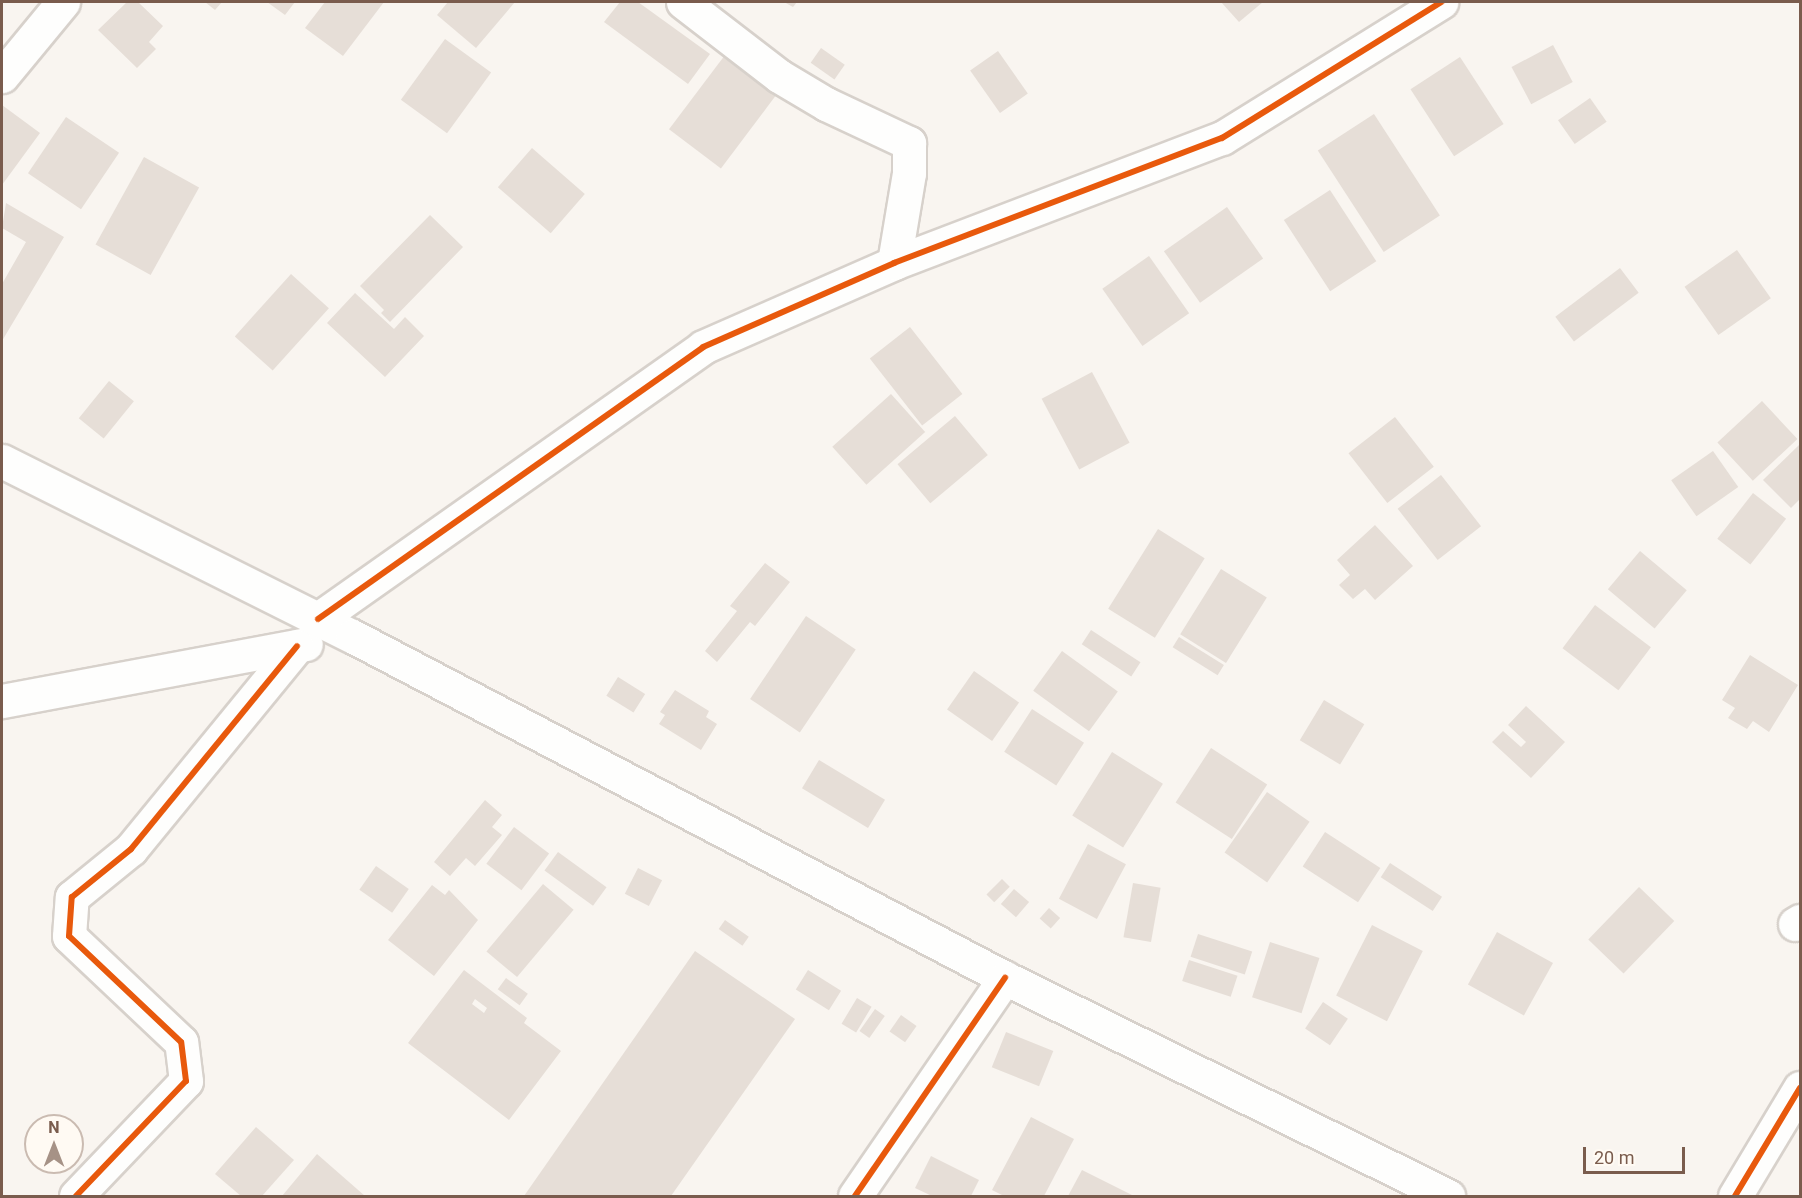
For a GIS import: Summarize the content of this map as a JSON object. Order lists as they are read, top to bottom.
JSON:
{
  "scale_bar": "20 m",
  "north": "top"
}
